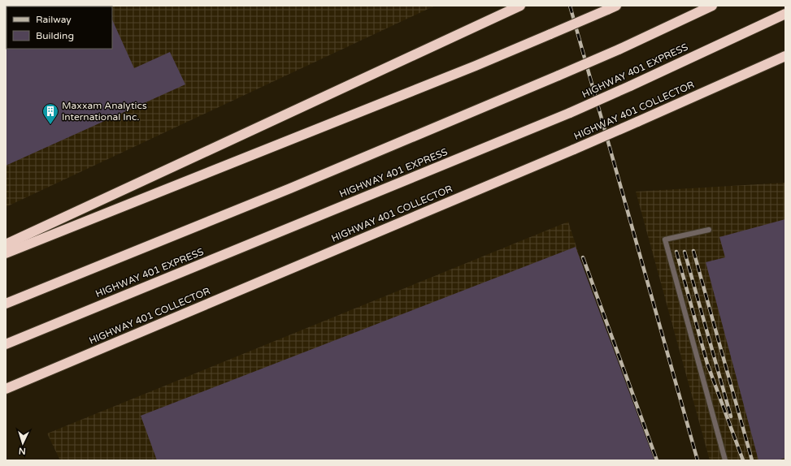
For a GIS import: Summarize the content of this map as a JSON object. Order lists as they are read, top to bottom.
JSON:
{
  "streets": {
    "highway": ["HIGHWAY 401 EXPRESS", "HIGHWAY 401 COLLECTOR"]
  },
  "places": {
    "building": ["Maxxam Analytics International Inc."]
  },
  "legend": ["Railway", "Building"],
  "north": "bottom"
}
